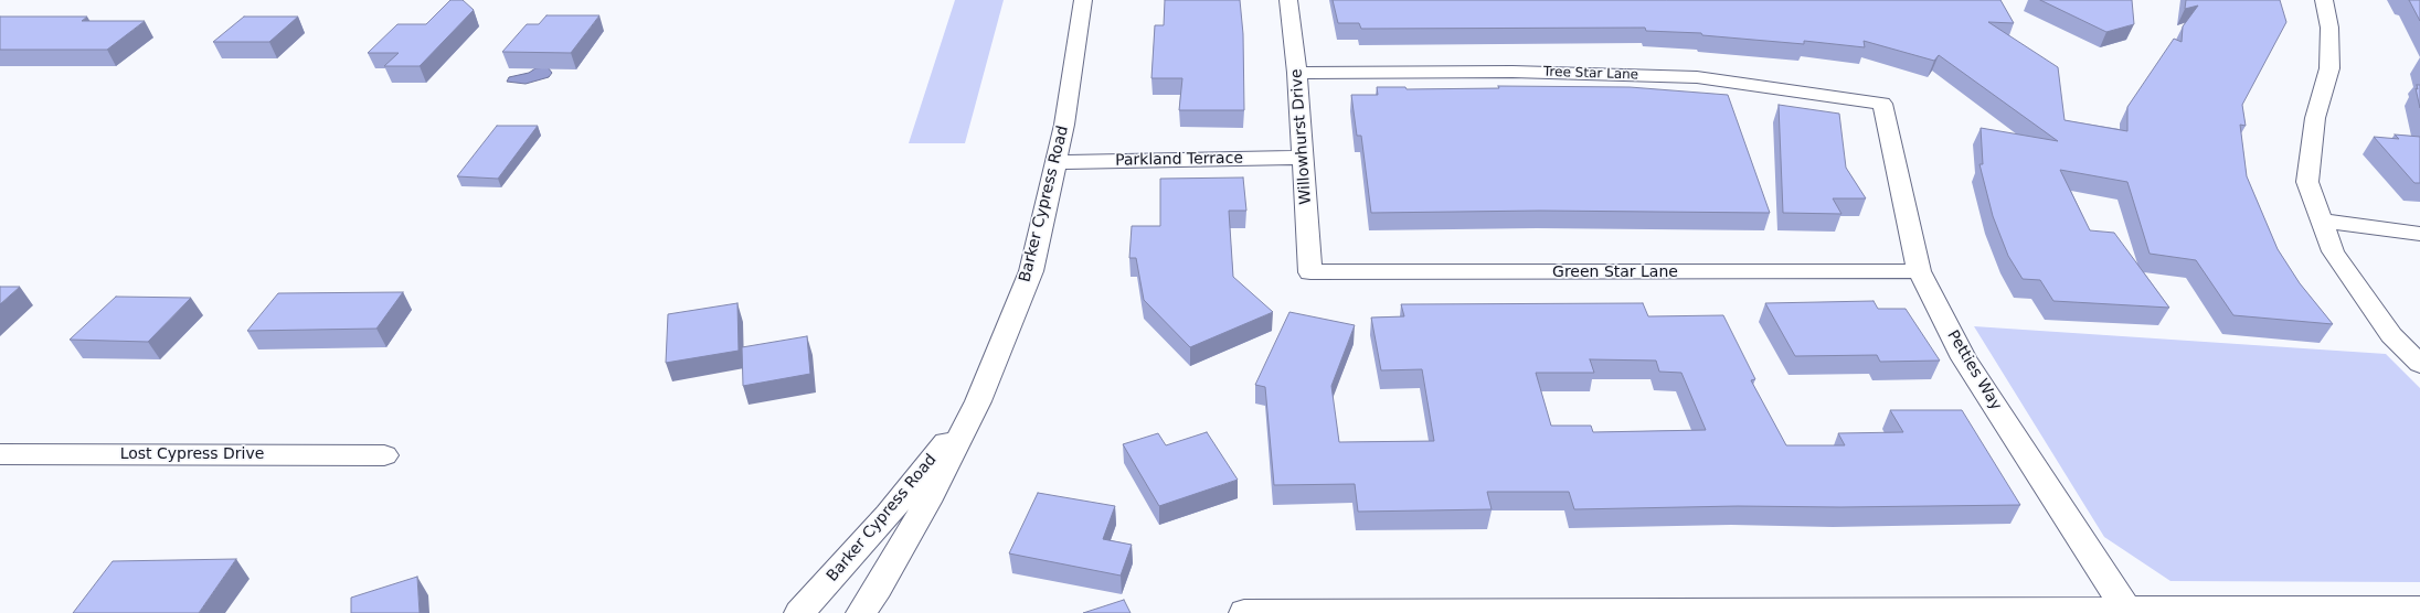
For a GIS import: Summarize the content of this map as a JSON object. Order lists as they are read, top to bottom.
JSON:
{
  "streets": {
    "street": [
      "Tree Star Lane",
      "Willowhurst Drive",
      "Parkland Terrace",
      "Barker Cypress Road",
      "Green Star Lane",
      "Petties Way",
      "Lost Cypress Drive"
    ]
  },
  "crossings": [
    ["Tree Star Lane", "Willowhurst Drive"],
    ["Tree Star Lane", "Petties Way"],
    ["Willowhurst Drive", "Parkland Terrace"],
    ["Willowhurst Drive", "Green Star Lane"],
    ["Parkland Terrace", "Barker Cypress Road"],
    ["Green Star Lane", "Petties Way"]
  ]
}
